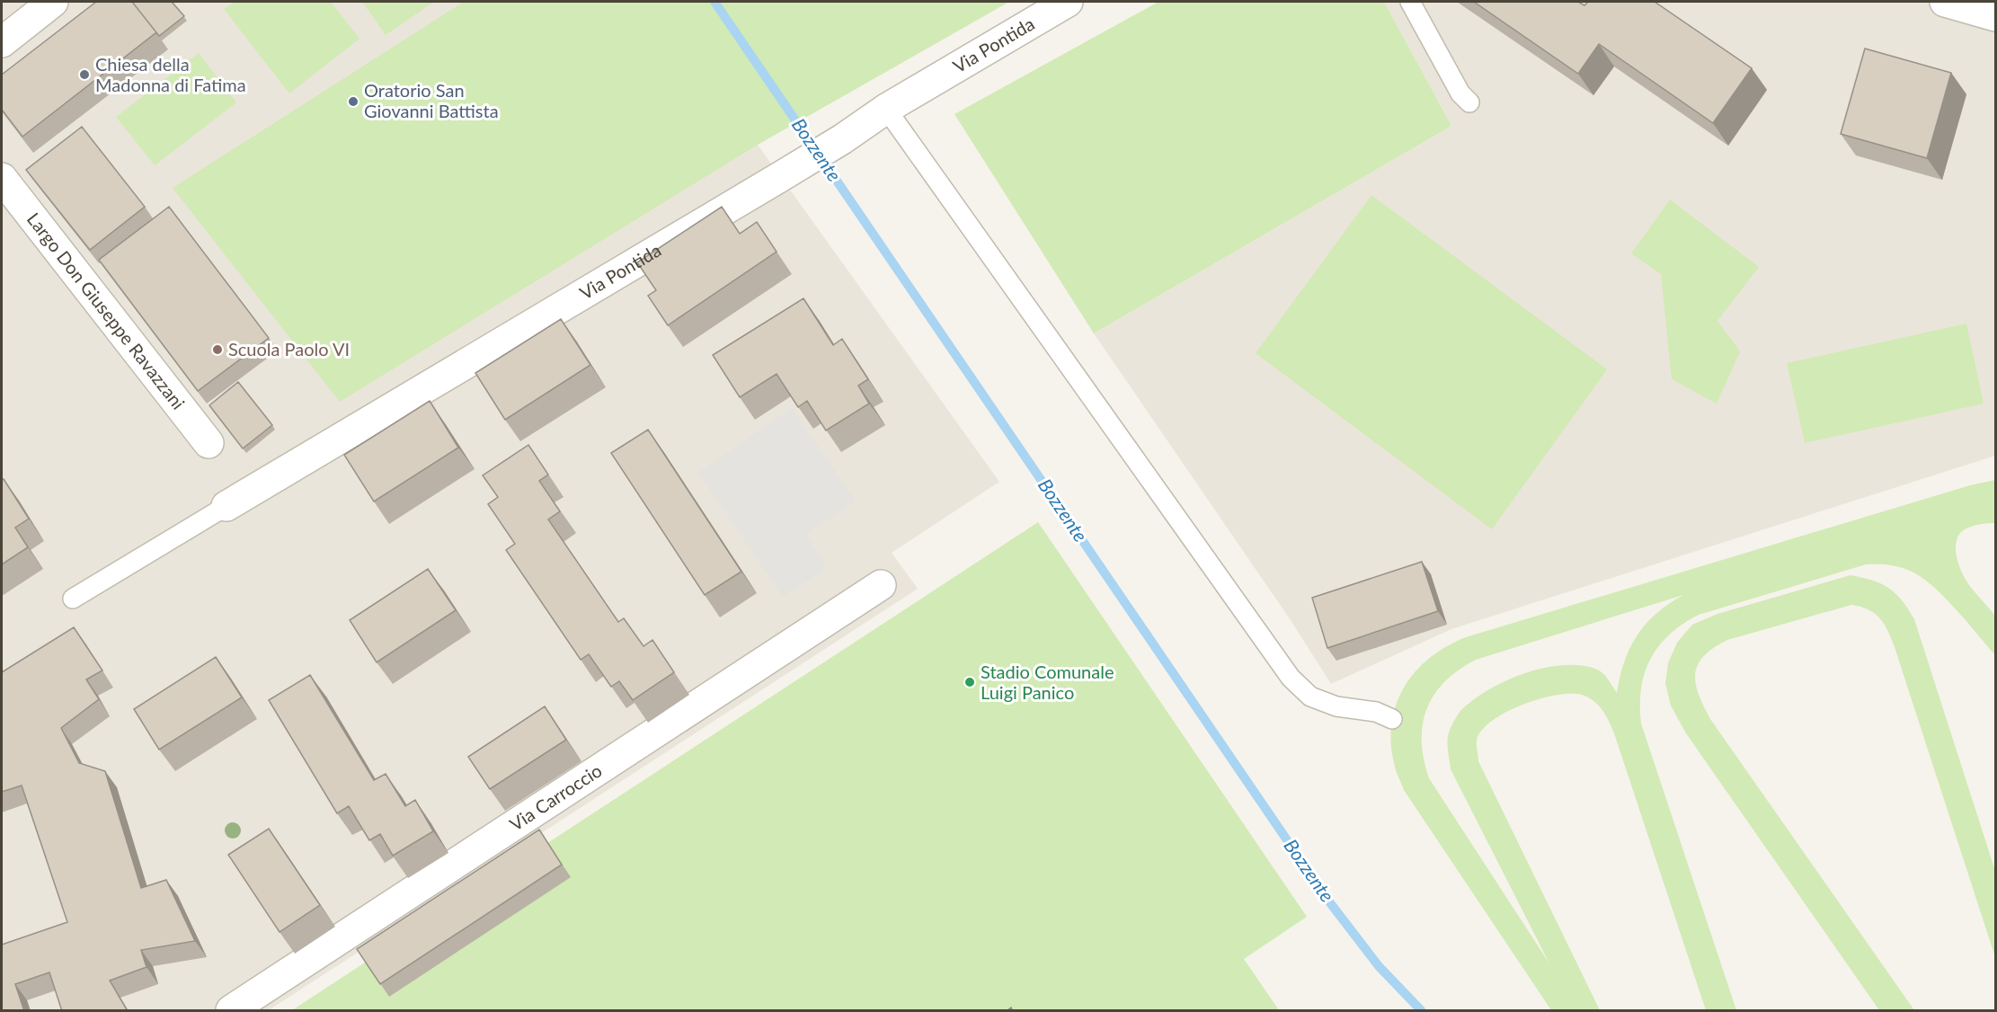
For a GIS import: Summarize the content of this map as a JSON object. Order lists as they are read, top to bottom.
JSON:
{
  "streets": {
    "street": ["Via Pontida", "Largo Don Giuseppe Ravazzani", "Via Carroccio"]
  },
  "water": ["Bozzente"],
  "places": [
    "Chiesa della Madonna di Fatima",
    "Oratorio San Giovanni Battista",
    "Scuola Paolo VI",
    "Stadio Comunale Luigi Panico"
  ]
}
